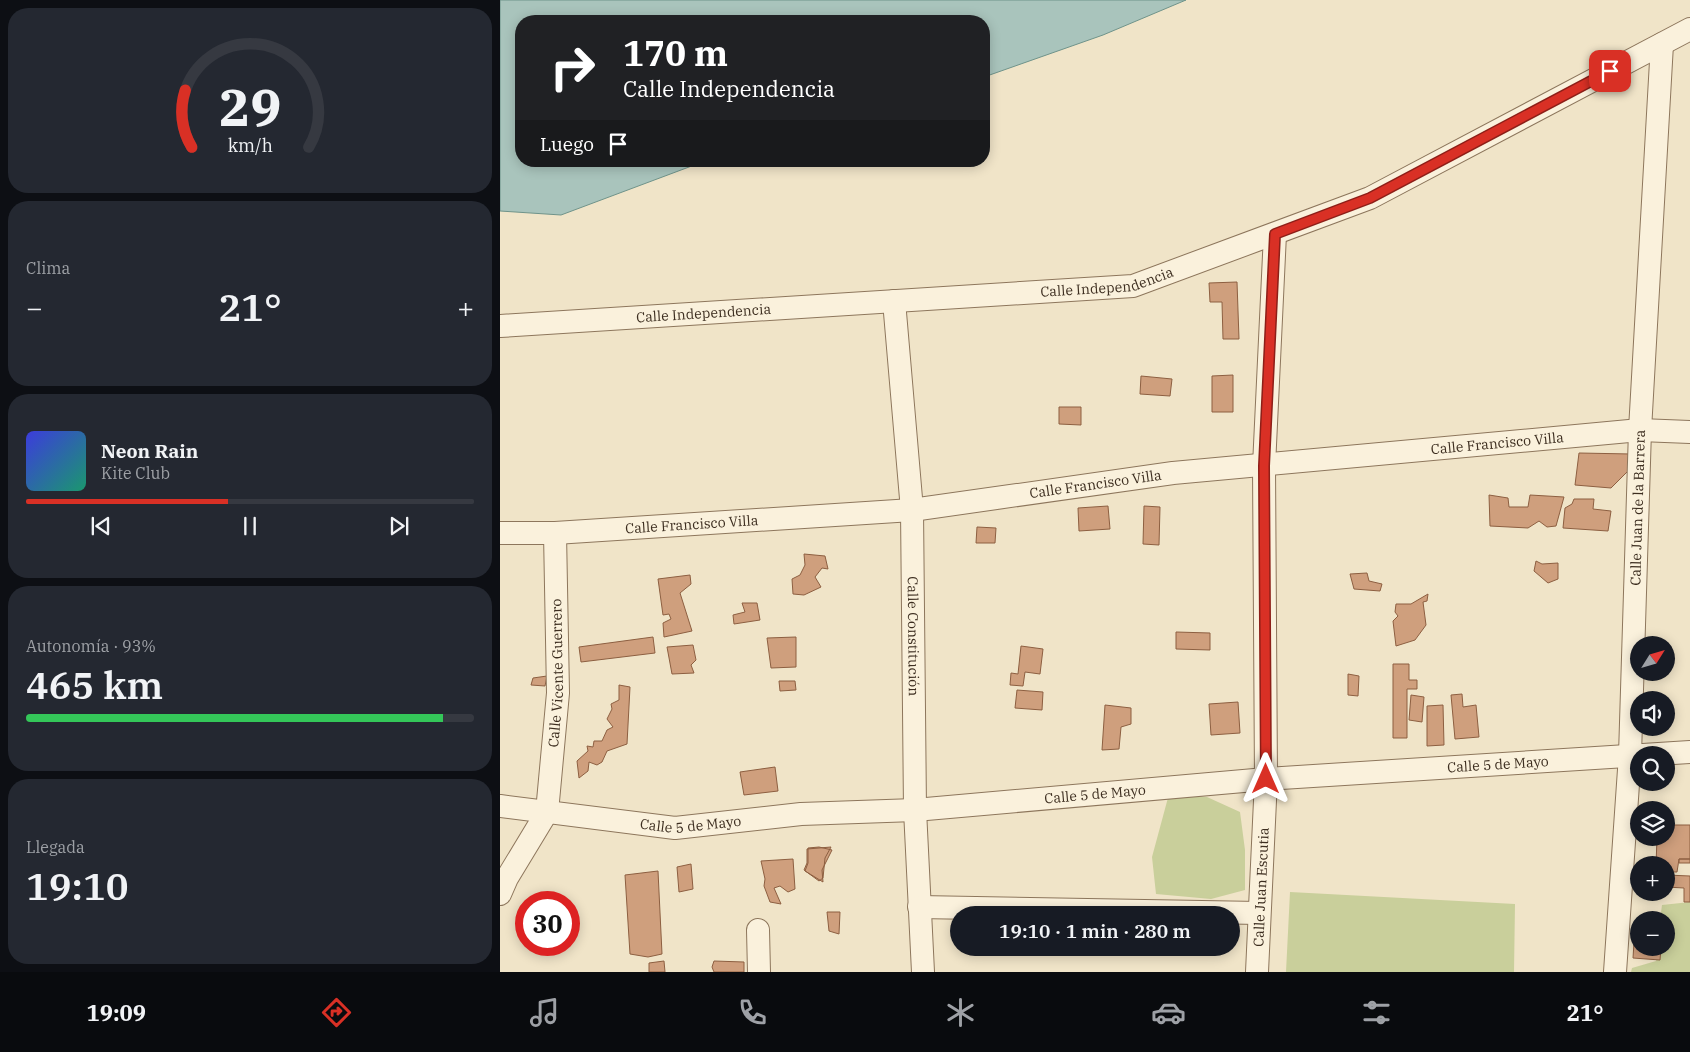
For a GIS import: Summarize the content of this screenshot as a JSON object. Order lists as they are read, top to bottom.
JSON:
{
  "streets": {
    "street": [
      "Calle Independencia",
      "Calle Francisco Villa",
      "Calle Juan de la Barrera",
      "Calle Constitución",
      "Calle Vicente Guerrero",
      "Calle 5 de Mayo",
      "Calle Juan Escutia"
    ]
  },
  "crossings": [
    ["Calle Independencia", "Calle Juan de la Barrera"],
    ["Calle Independencia", "Calle Constitución"],
    ["Calle Independencia", "Calle Juan Escutia"],
    ["Calle Francisco Villa", "Calle Juan de la Barrera"],
    ["Calle Francisco Villa", "Calle Constitución"],
    ["Calle Francisco Villa", "Calle Vicente Guerrero"],
    ["Calle Francisco Villa", "Calle Juan Escutia"],
    ["Calle Juan de la Barrera", "Calle 5 de Mayo"],
    ["Calle Constitución", "Calle 5 de Mayo"],
    ["Calle Vicente Guerrero", "Calle 5 de Mayo"],
    ["Calle 5 de Mayo", "Calle Juan Escutia"]
  ],
  "north": "top right",
  "page": {
    "turn": ["170 m", "Calle Independencia"],
    "then": "Luego",
    "tile": [
      "Clima",
      ["Autonomía · 93%", "465 km"],
      ["Llegada", "19:10"]
    ],
    "heat": ["−", "21°", "+"],
    "song": ["Neon Rain", "Kite Club"],
    "map_buttons": ["+", "−"],
    "limit": "30",
    "trip": "19:10 · 1 min · 280 m",
    "tabs": ["19:09", "21°"],
    "gauge": ["29", "km/h"]
  }
}
